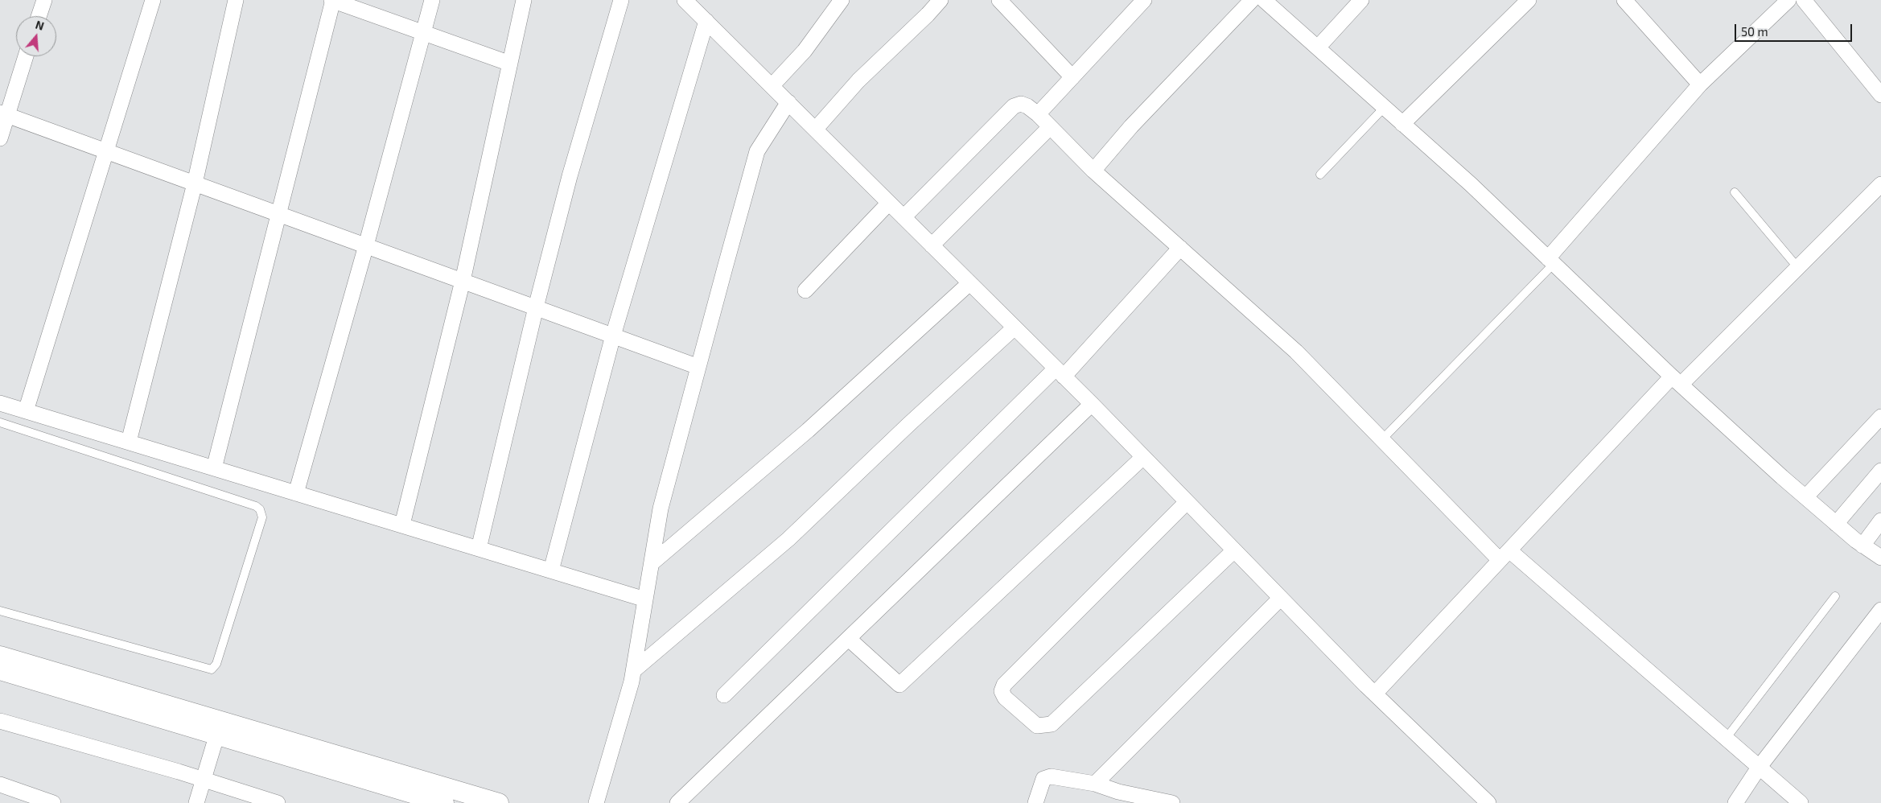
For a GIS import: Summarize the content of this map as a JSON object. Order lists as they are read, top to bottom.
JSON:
{
  "scale_bar": "50 m",
  "north": "top"
}
